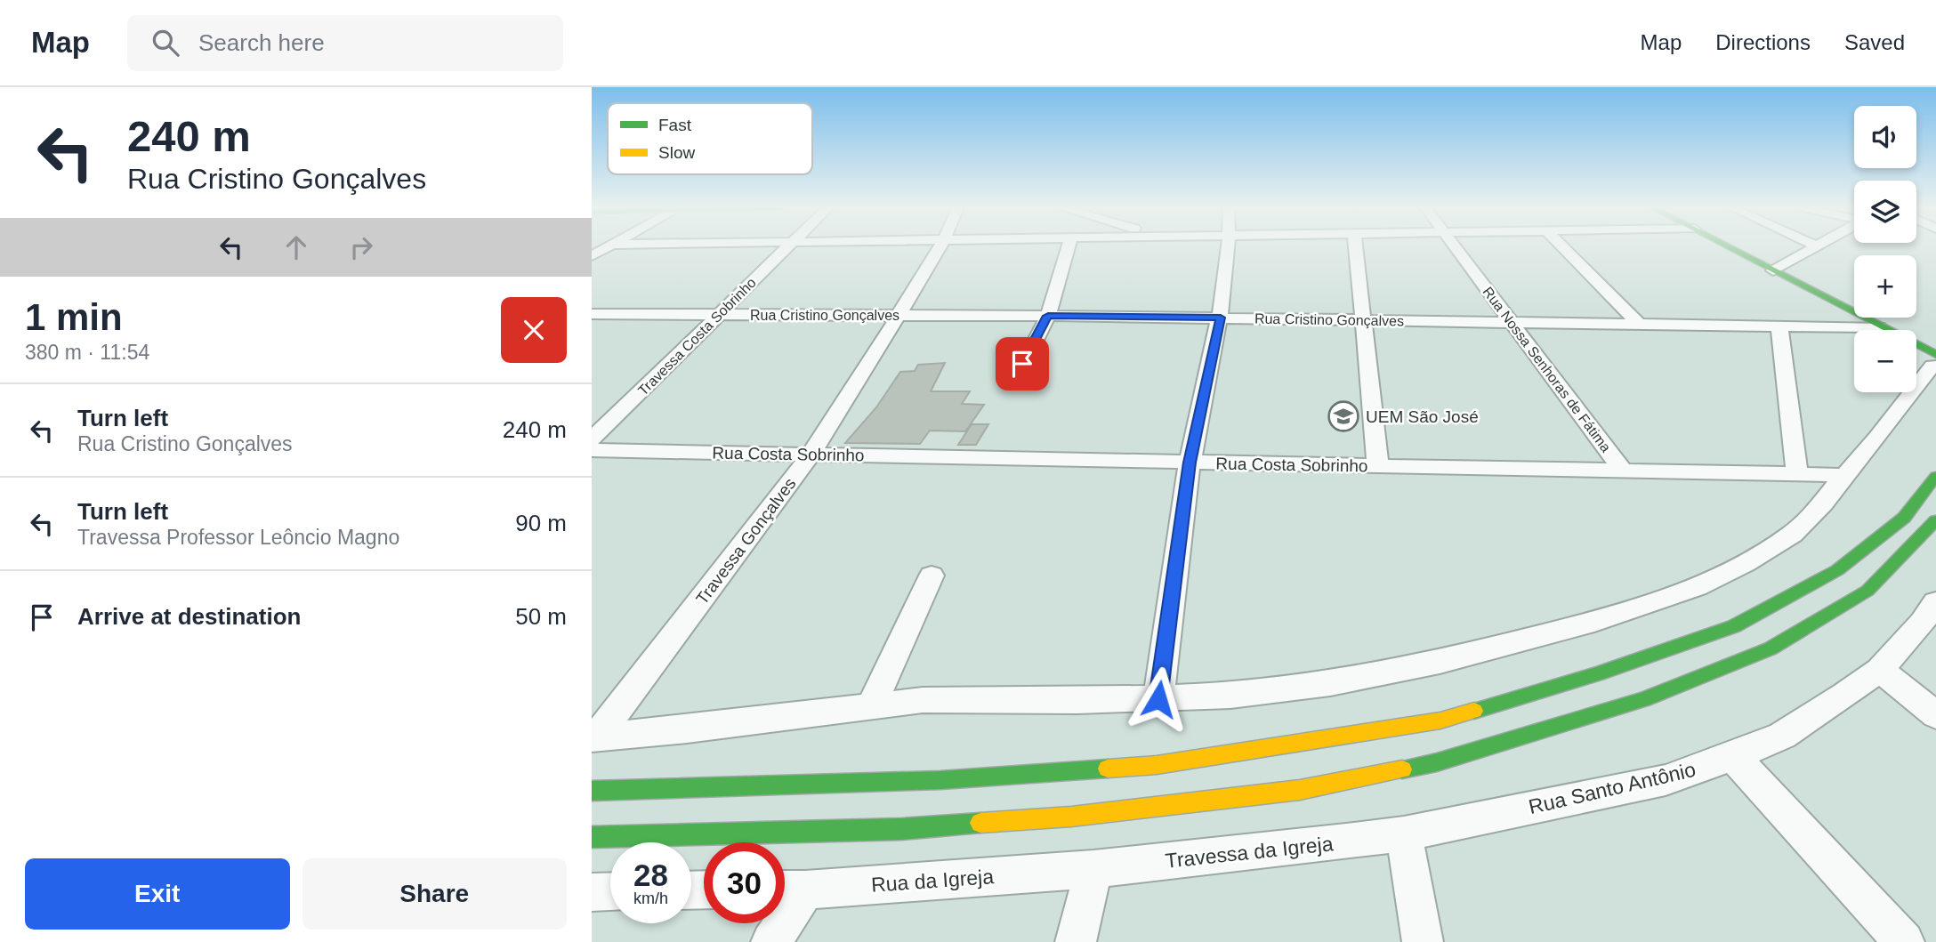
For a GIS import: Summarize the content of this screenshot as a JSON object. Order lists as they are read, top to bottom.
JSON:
{
  "streets": {
    "street": [
      "Rua Cristino Gonçalves",
      "Travessa Costa Sobrinho",
      "Rua Nossa Senhoras de Fátima",
      "Rua Costa Sobrinho",
      "Travessa Gonçalves",
      "Rua Santo Antônio",
      "Travessa da Igreja",
      "Rua da Igreja"
    ]
  },
  "crossings": [
    ["Rua Cristino Gonçalves", "Travessa Costa Sobrinho"],
    ["Rua Cristino Gonçalves", "Rua Nossa Senhoras de Fátima"],
    ["Rua Cristino Gonçalves", "Travessa Gonçalves"],
    ["Rua Nossa Senhoras de Fátima", "Rua Costa Sobrinho"],
    ["Rua Costa Sobrinho", "Travessa Gonçalves"],
    ["Rua Santo Antônio", "Travessa da Igreja"],
    ["Travessa da Igreja", "Rua da Igreja"]
  ],
  "places": {
    "school or university": ["UEM São José"]
  },
  "legend": ["Fast", "Slow"],
  "page": {
    "header": "Map",
    "search": "Search here",
    "nav": ["Map", "Directions", "Saved"],
    "turn": ["240 m", "Rua Cristino Gonçalves"],
    "map_buttons": ["+", "−"],
    "heading": ["1 min", "380 m · 11:54"],
    "list": [
      {
        "name": "Turn left",
        "note": "Rua Cristino Gonçalves",
        "value": "240 m"
      },
      {
        "name": "Turn left",
        "note": "Travessa Professor Leôncio Magno",
        "value": "90 m"
      },
      {
        "name": "Arrive at destination",
        "value": "50 m"
      }
    ],
    "speed": "28 km/h",
    "limit": "30",
    "buttons": ["Exit", "Share"]
  }
}
